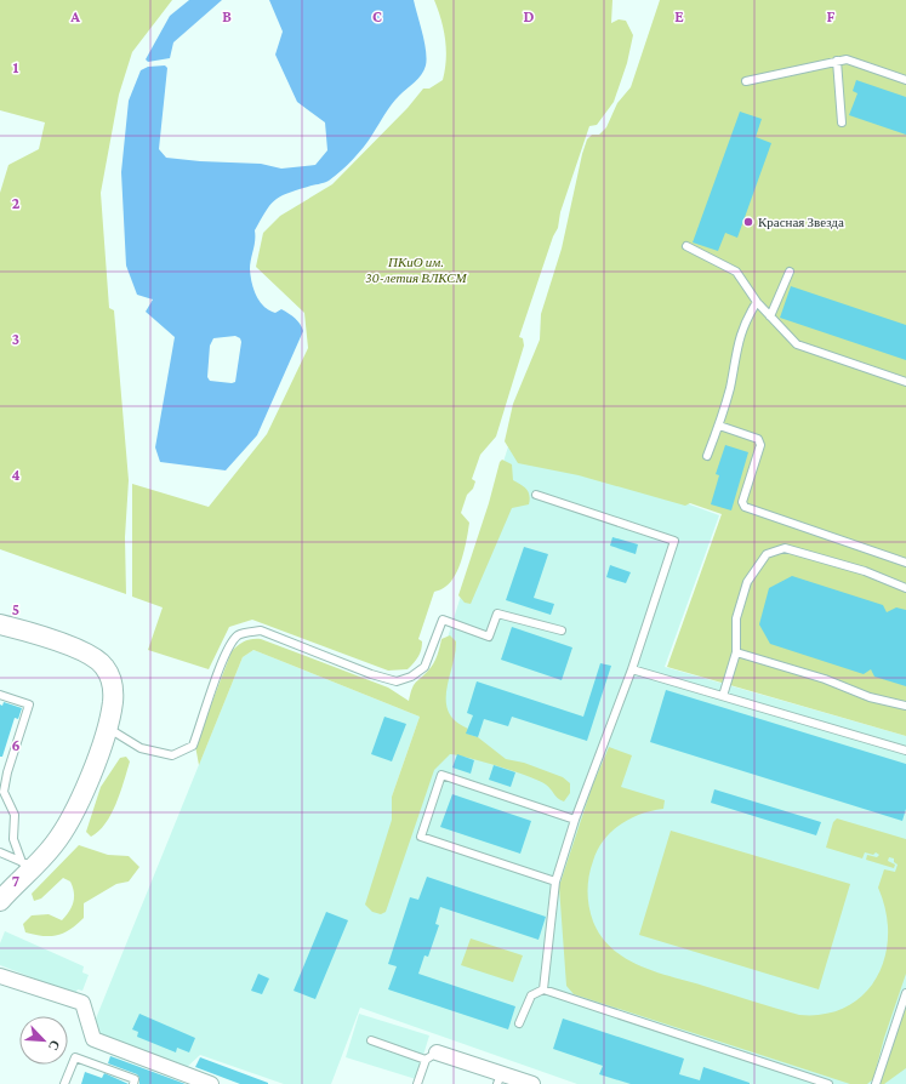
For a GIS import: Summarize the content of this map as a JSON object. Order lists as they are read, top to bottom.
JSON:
{
  "parks": ["ПКиО им. 30-летия ВЛКСМ"],
  "places": ["Красная Звезда"],
  "north": "bottom right",
  "grid": {
    "columns": [
      "A",
      "B",
      "C",
      "D",
      "E",
      "F"
    ],
    "rows": [
      "1",
      "2",
      "3",
      "4",
      "5",
      "6",
      "7"
    ]
  }
}
